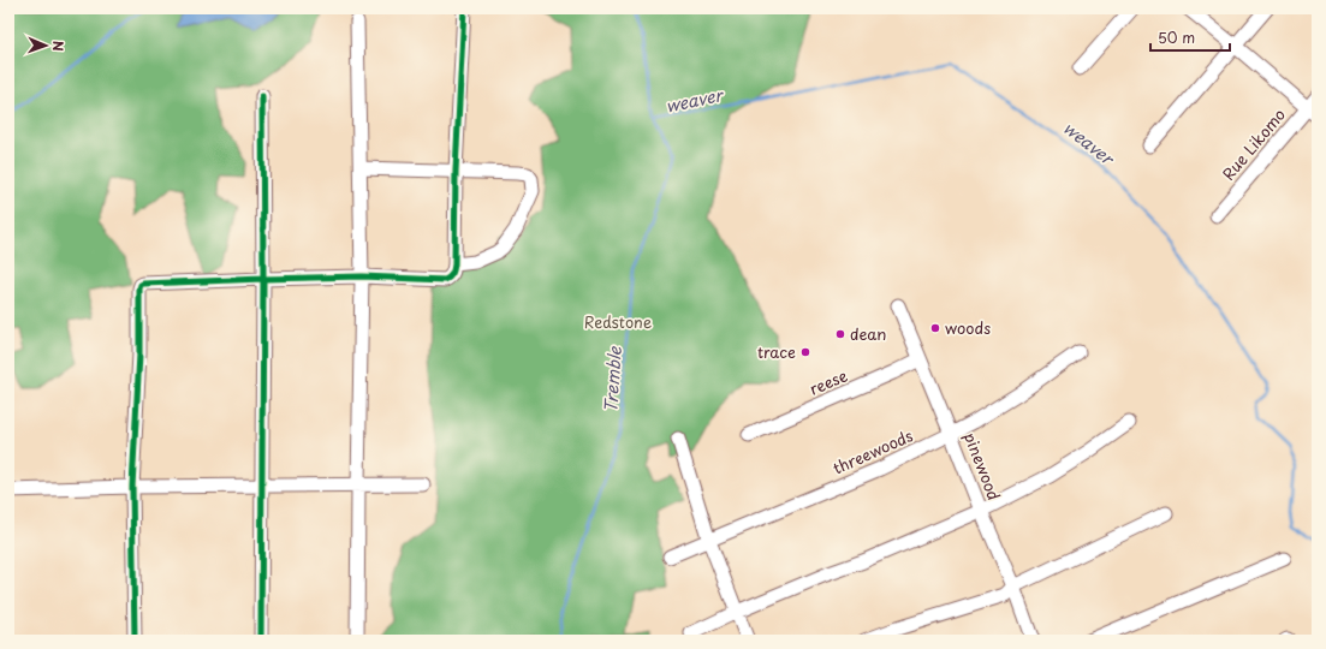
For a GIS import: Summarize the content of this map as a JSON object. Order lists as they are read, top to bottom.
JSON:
{
  "streets": {
    "street": [
      "Rue Likomo",
      "reese",
      "threewoods",
      "pinewood"
    ]
  },
  "crossings": [
    ["reese", "pinewood"],
    ["threewoods", "pinewood"]
  ],
  "water": ["weaver", "Tremble"],
  "parks": ["Redstone"],
  "places": ["woods", "dean", "trace"],
  "scale_bar": "50 m",
  "north": "right"
}
